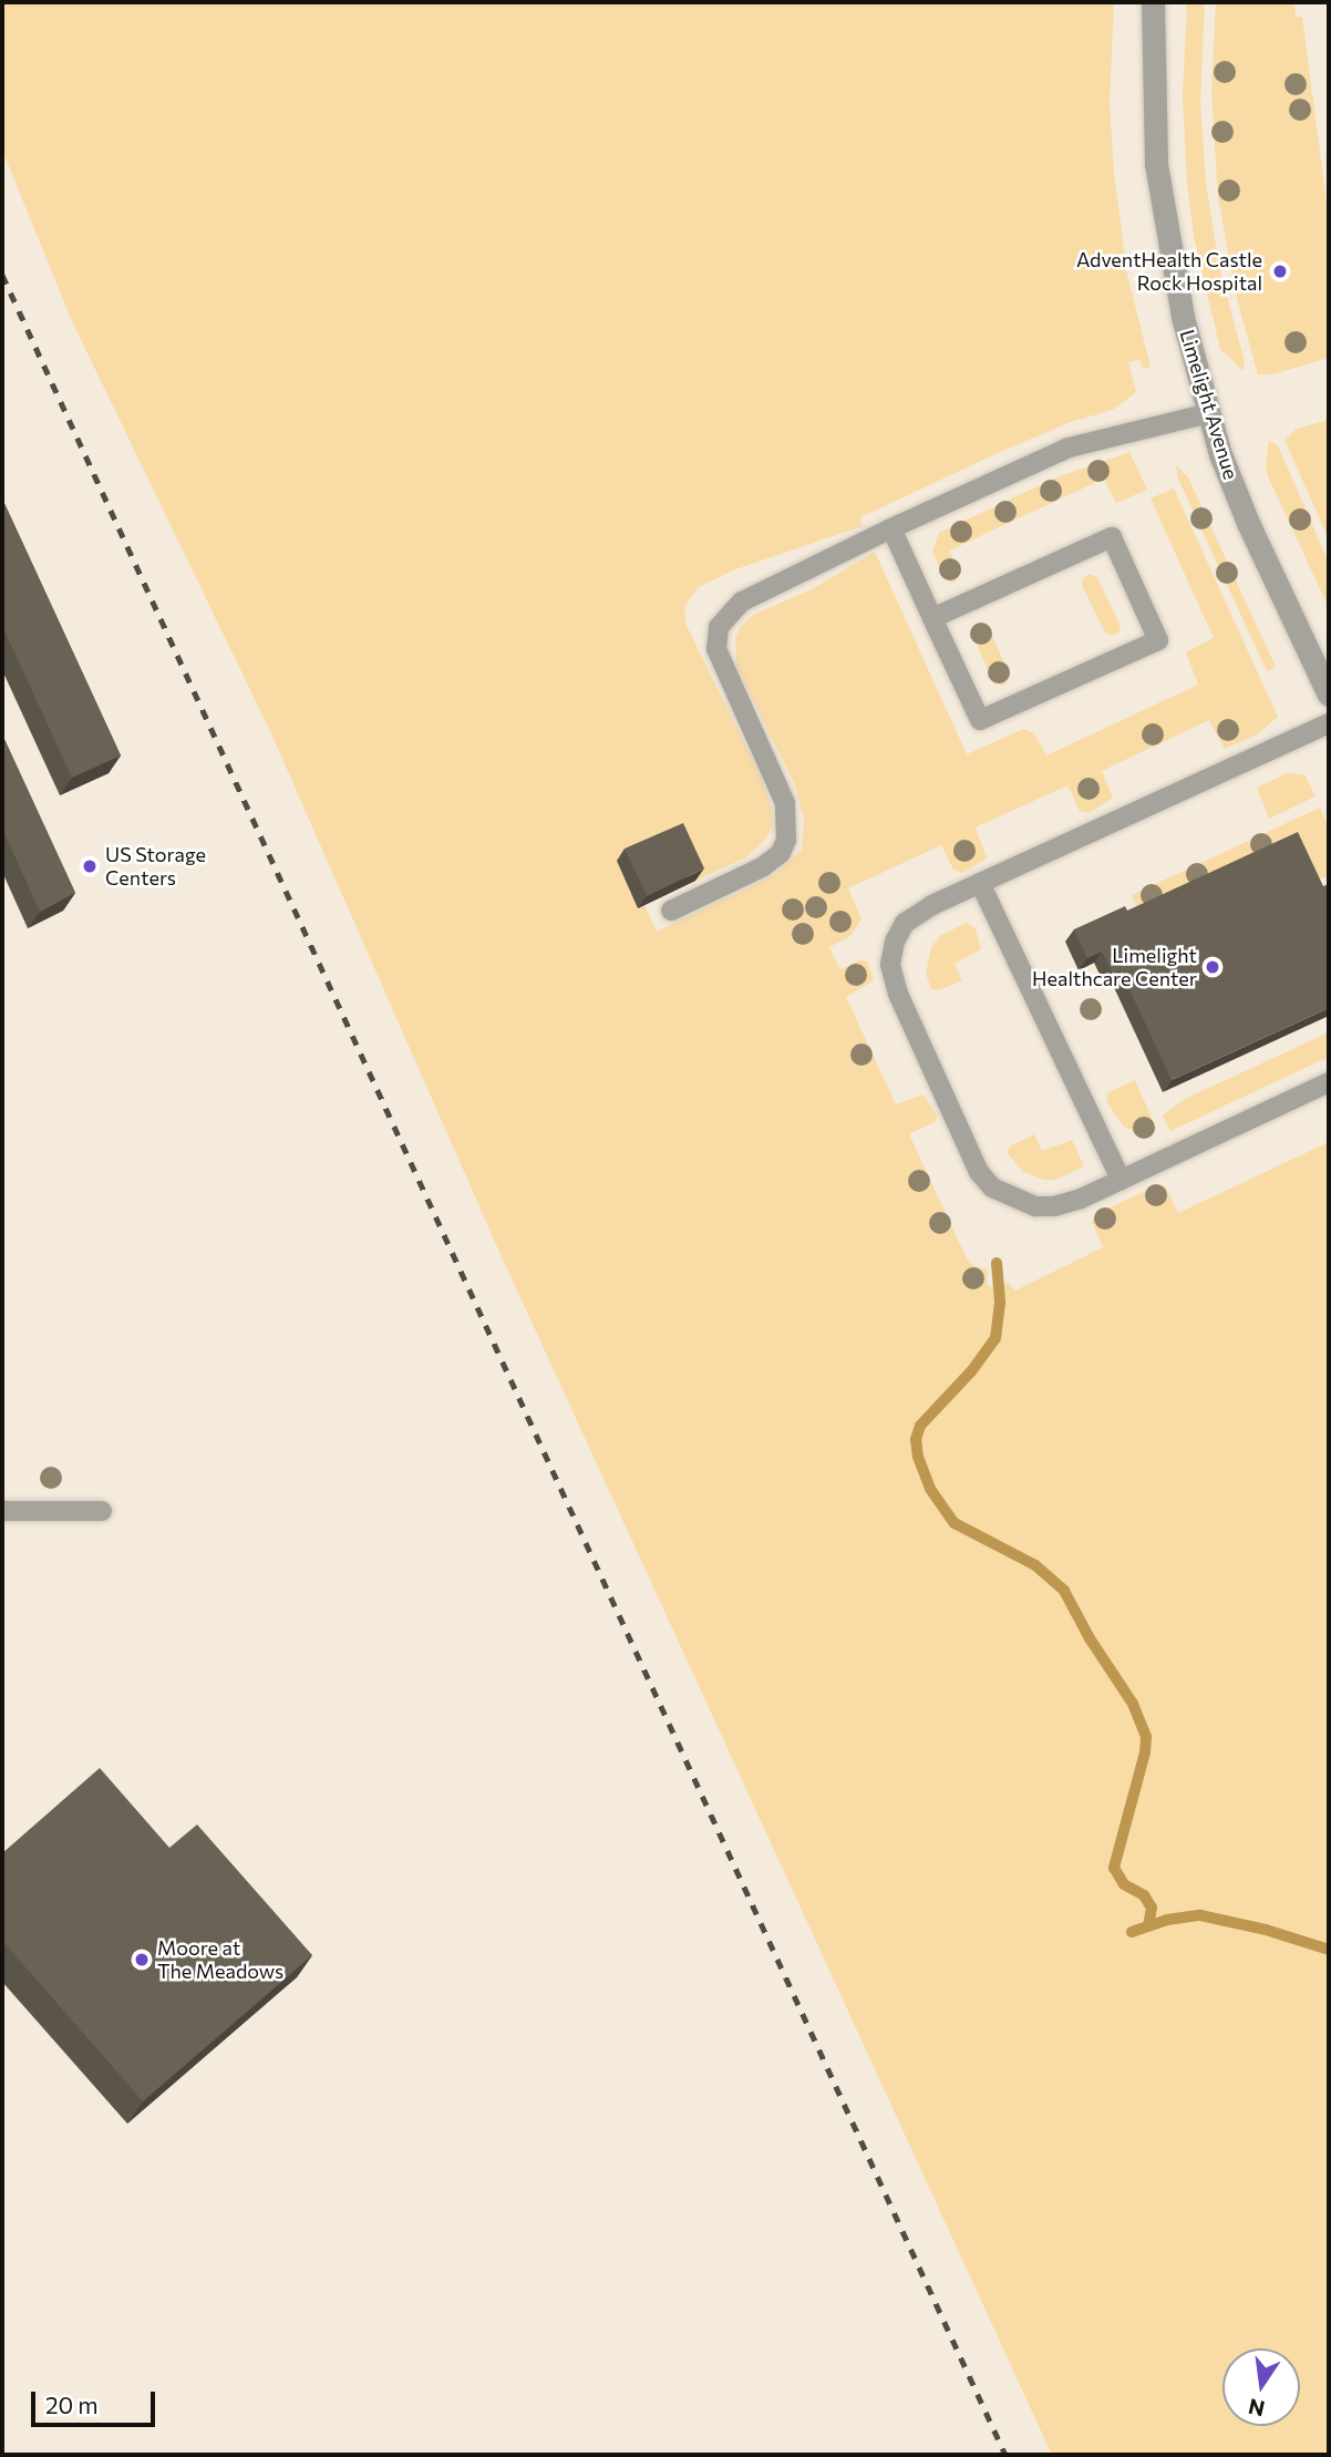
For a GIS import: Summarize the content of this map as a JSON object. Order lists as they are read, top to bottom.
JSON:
{
  "streets": {
    "street": ["Limelight Avenue"]
  },
  "places": [
    "AdventHealth Castle Rock Hospital",
    "US Storage Centers",
    "Limelight Healthcare Center",
    "Moore at The Meadows"
  ],
  "scale_bar": "20 m",
  "north": "bottom"
}
